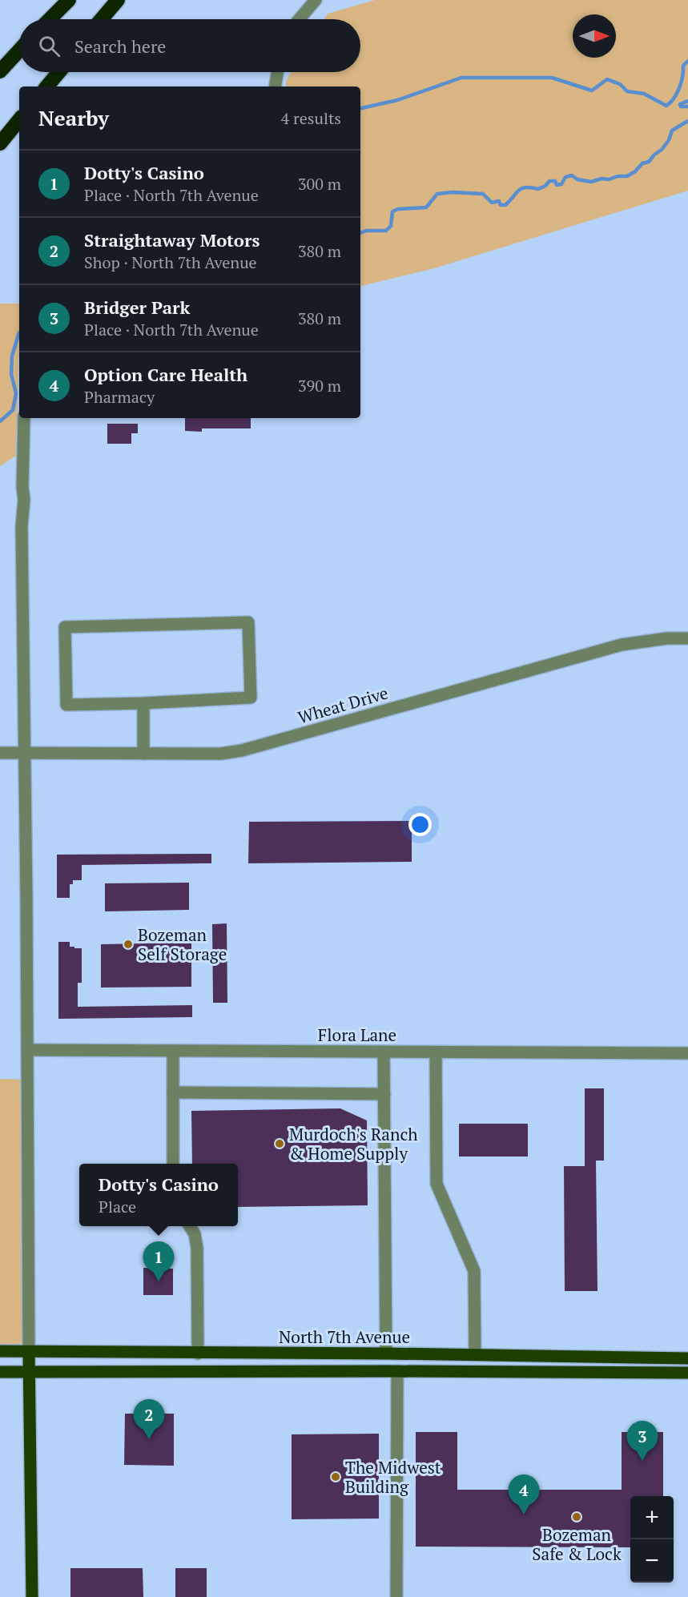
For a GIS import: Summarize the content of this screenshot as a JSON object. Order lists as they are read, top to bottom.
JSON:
{
  "streets": {
    "main road": ["North 7th Avenue"],
    "street": ["Wheat Drive", "Flora Lane"]
  },
  "places": [
    "Bozeman Self Storage",
    "Murdoch's Ranch & Home Supply",
    "The Midwest Building",
    "Bozeman Safe & Lock"
  ],
  "north": "right",
  "page": {
    "search": "Search here",
    "heading": ["Nearby", "4 results"],
    "list": [
      {
        "mark": "1",
        "name": "Dotty's Casino",
        "note": "Place · North 7th Avenue",
        "value": "300 m"
      },
      {
        "mark": "2",
        "name": "Straightaway Motors",
        "note": "Shop · North 7th Avenue",
        "value": "380 m"
      },
      {
        "mark": "3",
        "name": "Bridger Park",
        "note": "Place · North 7th Avenue",
        "value": "380 m"
      },
      {
        "mark": "4",
        "name": "Option Care Health",
        "note": "Pharmacy",
        "value": "390 m"
      }
    ],
    "popup": ["Dotty's Casino", "Place"],
    "pins": [
      "1",
      "2",
      "3",
      "4"
    ],
    "map_buttons": ["+", "−"]
  }
}
